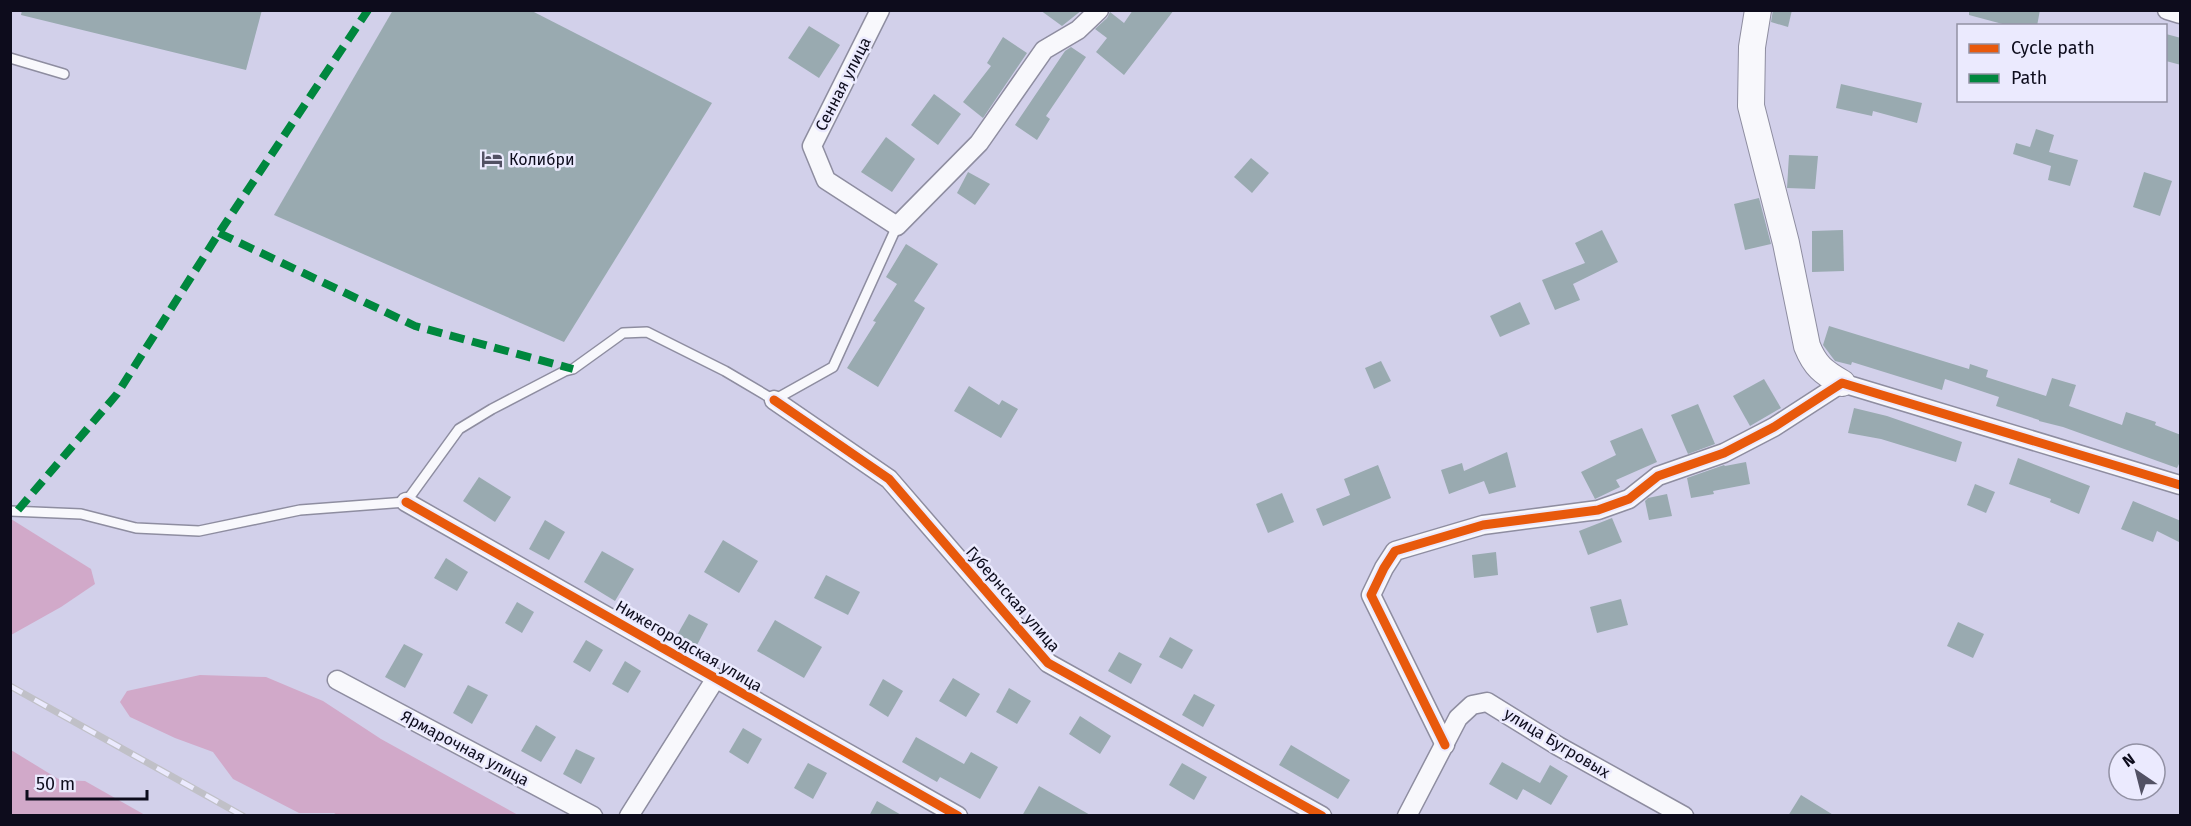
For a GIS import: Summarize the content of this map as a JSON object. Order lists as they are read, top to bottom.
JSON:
{
  "streets": {
    "street": [
      "Сенная улица",
      "Губернская улица",
      "Нижегородская улица",
      "улица Бугровых",
      "Ярмарочная улица"
    ]
  },
  "places": {
    "hotel": ["Колибри"]
  },
  "legend": ["Cycle path", "Path"],
  "scale_bar": "50 m",
  "north": "top left"
}
